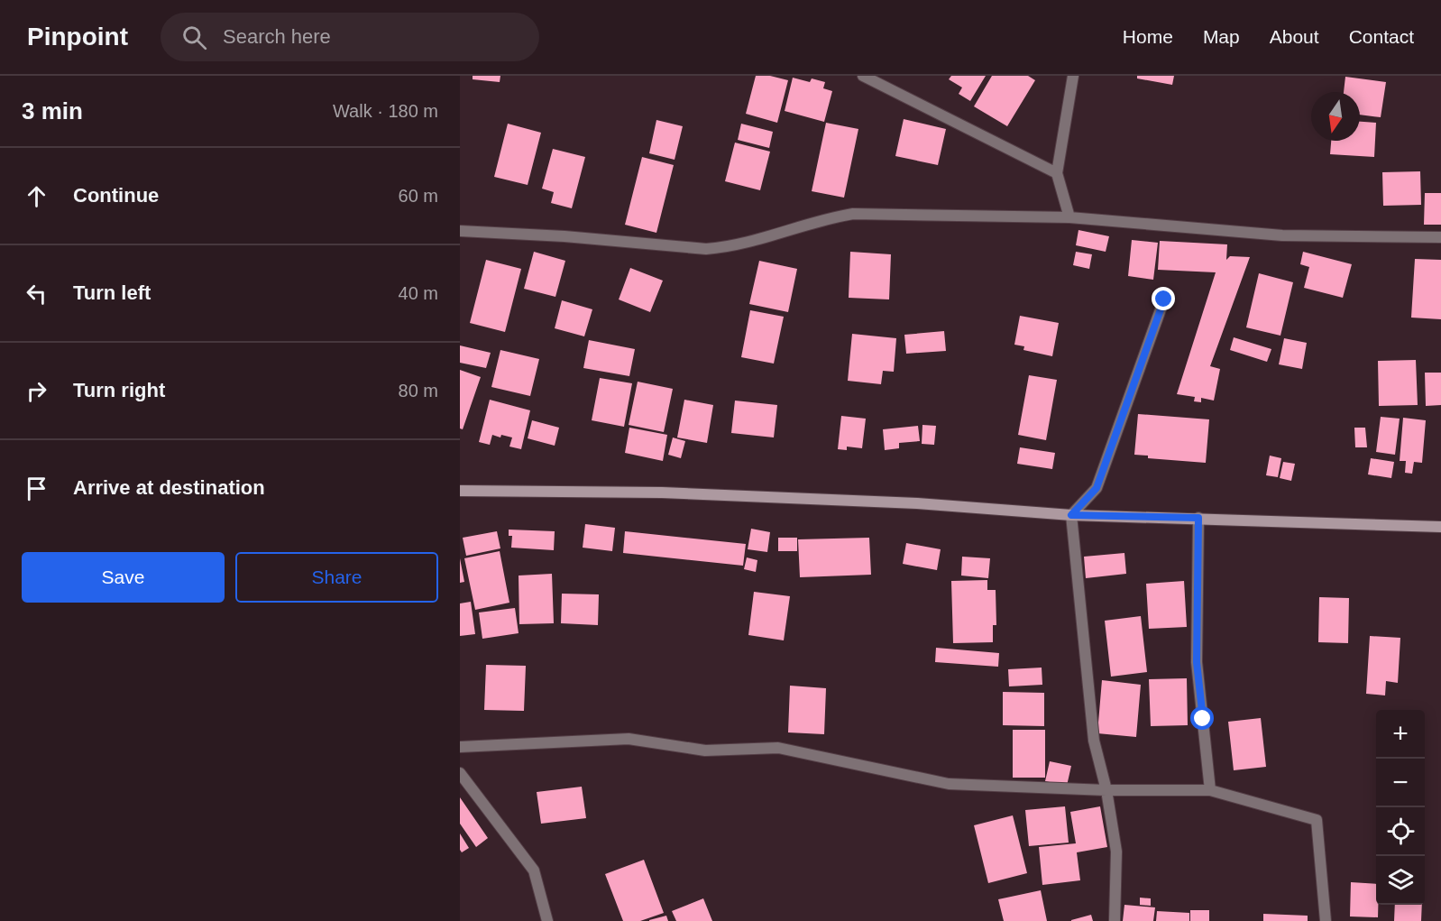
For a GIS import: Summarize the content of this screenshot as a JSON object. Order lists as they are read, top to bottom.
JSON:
{
  "north": "bottom",
  "page": {
    "header": "Pinpoint",
    "search": "Search here",
    "nav": [
      "Home",
      "Map",
      "About",
      "Contact"
    ],
    "heading": ["3 min", "Walk · 180 m"],
    "list": [
      ["Continue", "60 m"],
      ["Turn left", "40 m"],
      ["Turn right", "80 m"],
      "Arrive at destination"
    ],
    "buttons": ["Save", "Share"],
    "map_buttons": ["+", "−"]
  }
}
